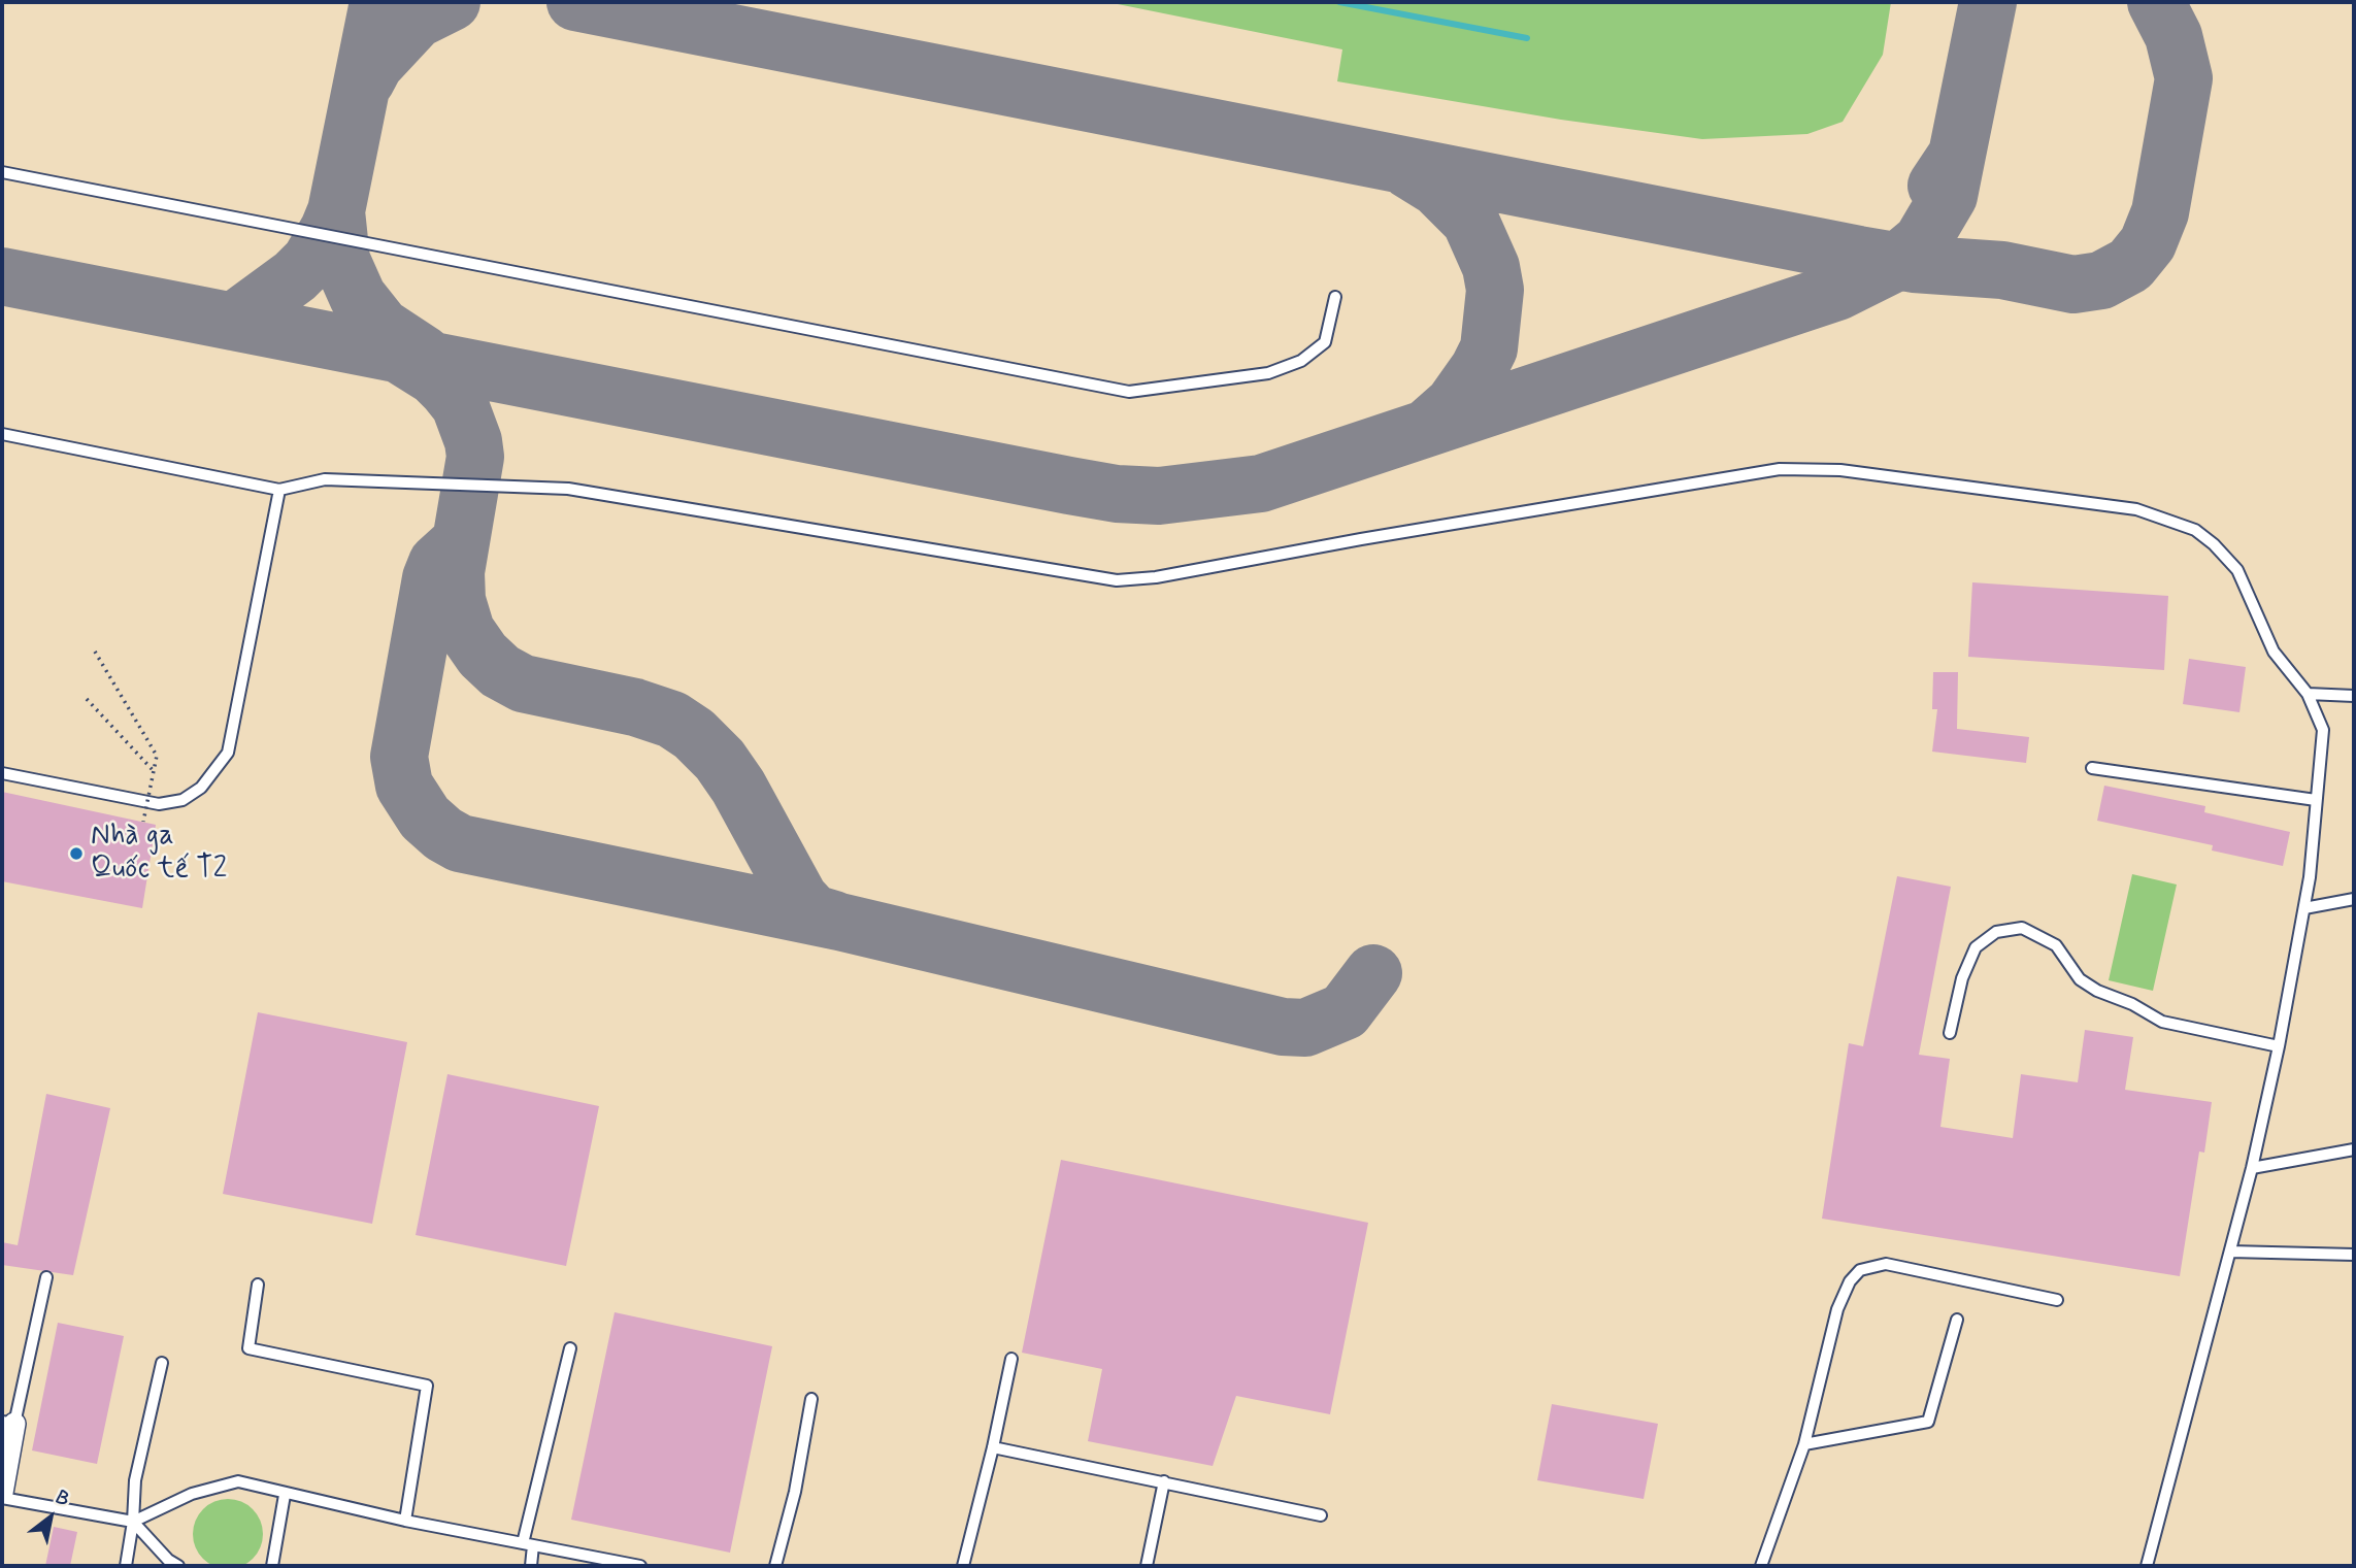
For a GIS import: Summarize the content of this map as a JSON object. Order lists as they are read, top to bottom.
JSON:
{
  "places": ["Nhà ga Quốc tế T2"],
  "north": "top right"
}
